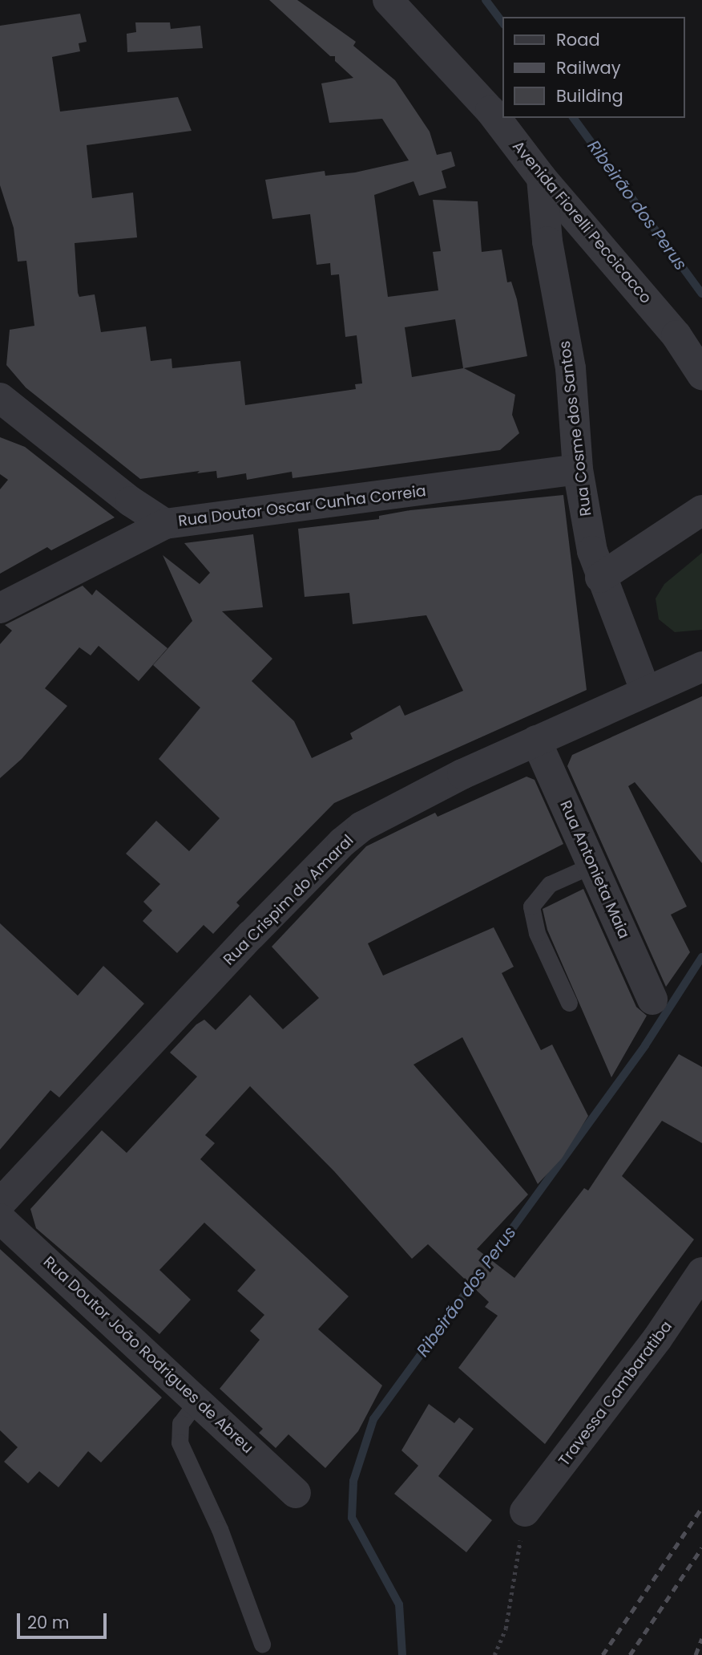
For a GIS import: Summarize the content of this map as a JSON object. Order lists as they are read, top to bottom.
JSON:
{
  "streets": {
    "street": [
      "Avenida Fiorelli Peccicacco",
      "Rua Cosme dos Santos",
      "Rua Doutor Oscar Cunha Correia",
      "Rua Antonieta Maia",
      "Rua Crispim do Amaral",
      "Rua Doutor João Rodrigues de Abreu",
      "Travessa Cambaratiba"
    ]
  },
  "crossings": [
    ["Avenida Fiorelli Peccicacco", "Rua Cosme dos Santos"],
    ["Rua Cosme dos Santos", "Rua Doutor Oscar Cunha Correia"],
    ["Rua Cosme dos Santos", "Rua Crispim do Amaral"],
    ["Rua Antonieta Maia", "Rua Crispim do Amaral"]
  ],
  "water": ["Ribeirão dos Perus"],
  "legend": ["Road", "Railway", "Building"],
  "scale_bar": "20 m"
}
